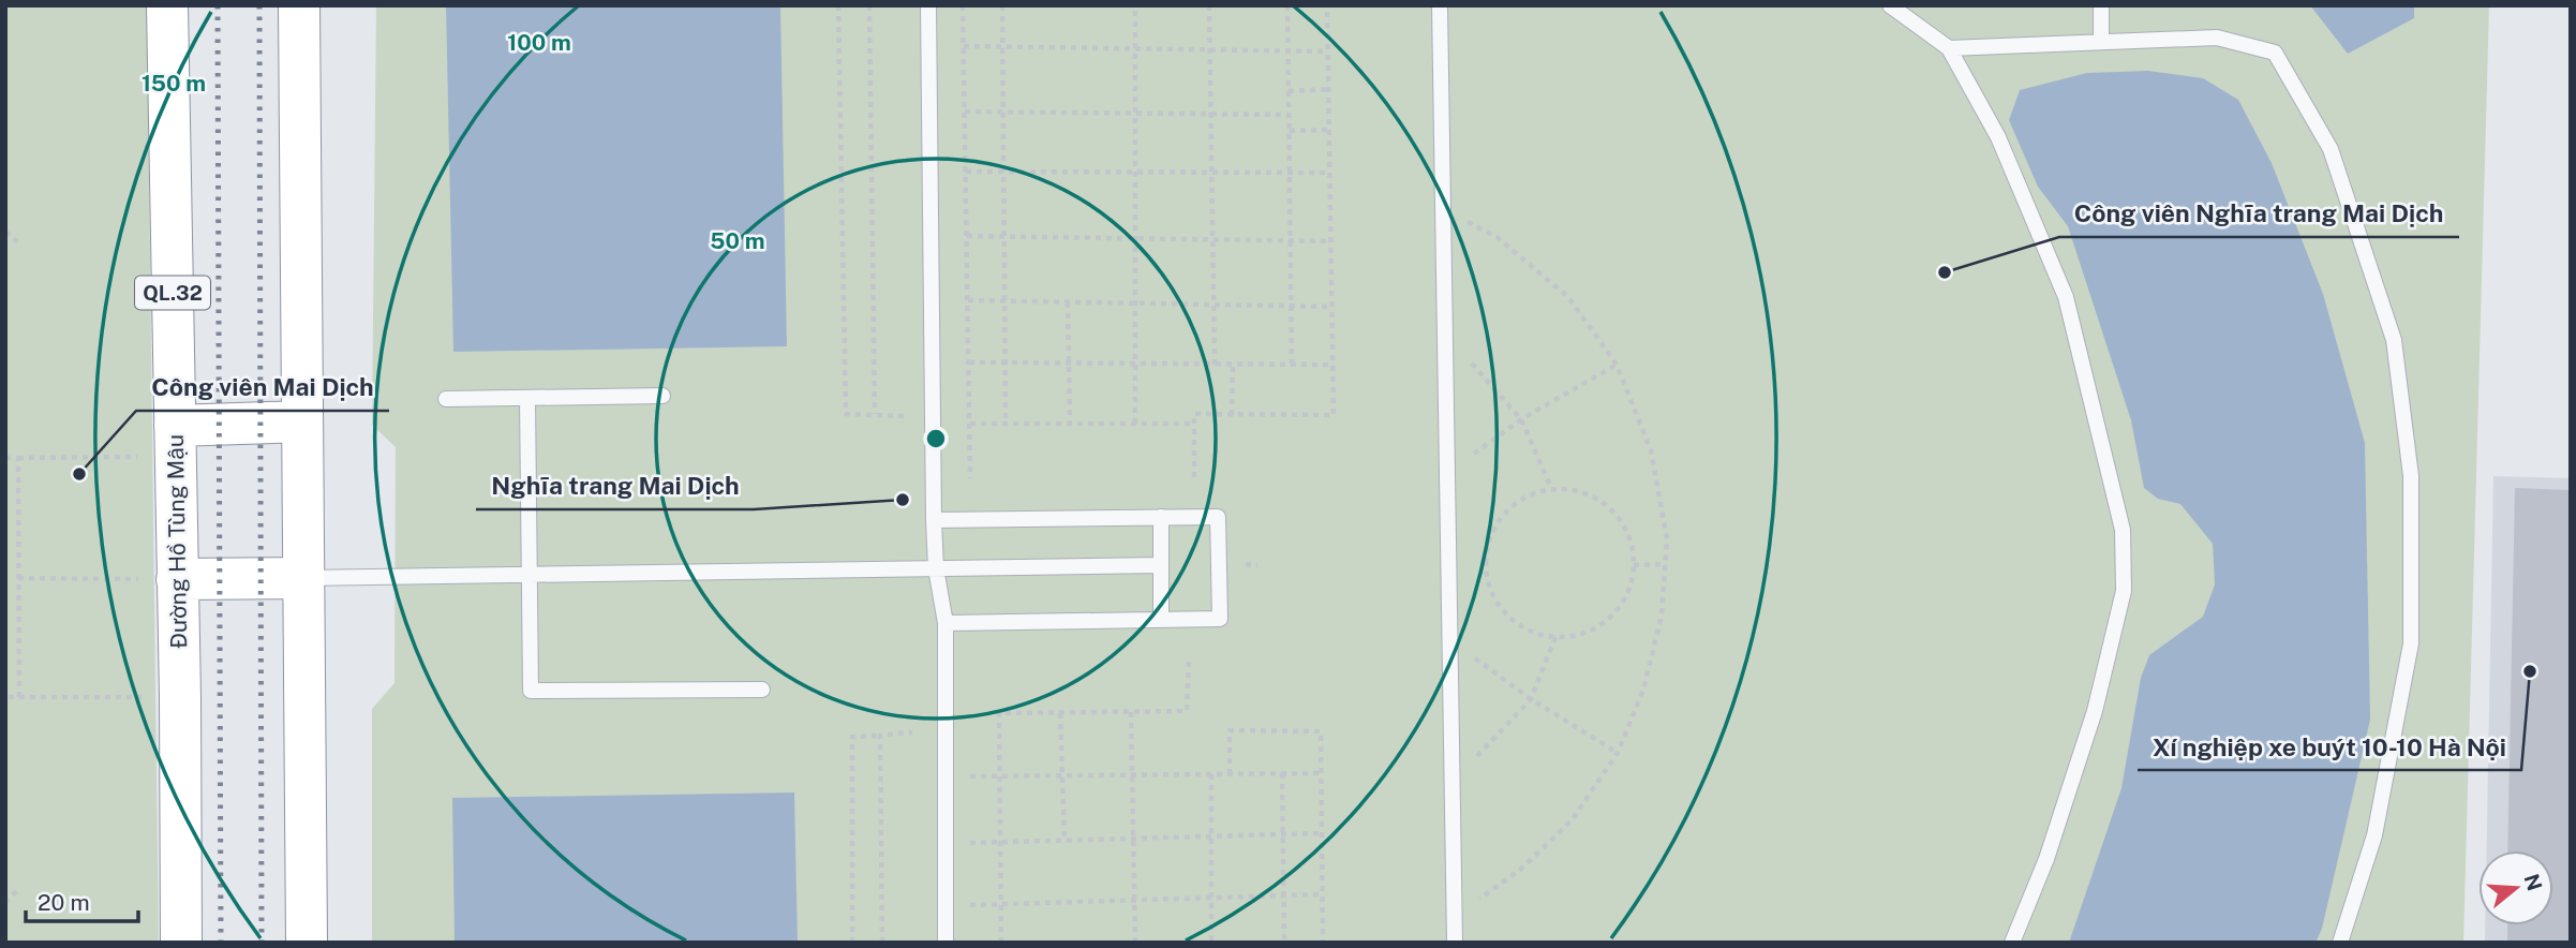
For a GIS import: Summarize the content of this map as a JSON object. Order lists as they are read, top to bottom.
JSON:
{
  "streets": {
    "highway": ["QL.32", "Đường Hồ Tùng Mậu"]
  },
  "places": [
    "Công viên Nghĩa trang Mai Dịch",
    "Công viên Mai Dịch",
    "Nghĩa trang Mai Dịch",
    "Xí nghiệp xe buýt 10-10 Hà Nội"
  ],
  "scale_bar": "20 m",
  "north": "right",
  "rings": ["100 m", "150 m", "50 m"]
}
